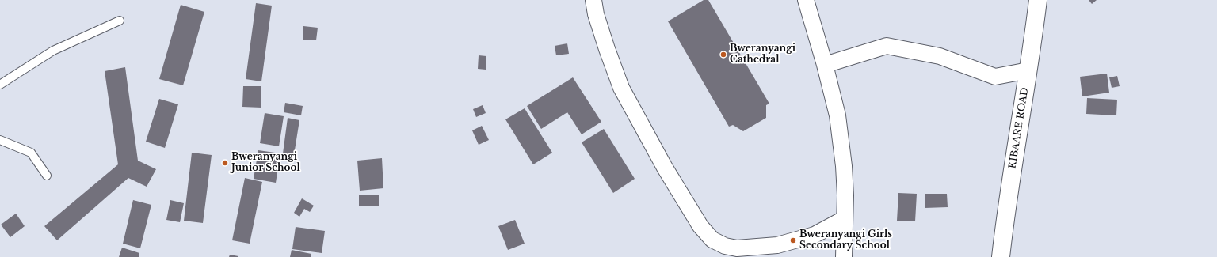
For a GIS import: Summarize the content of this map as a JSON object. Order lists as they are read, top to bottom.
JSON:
{
  "streets": {
    "main road": ["KIBAARE ROAD"]
  },
  "places": ["Bweranyangi Cathedral", "Bweranyangi Junior School", "Bweranyangi Girls Secondary School"]
}
